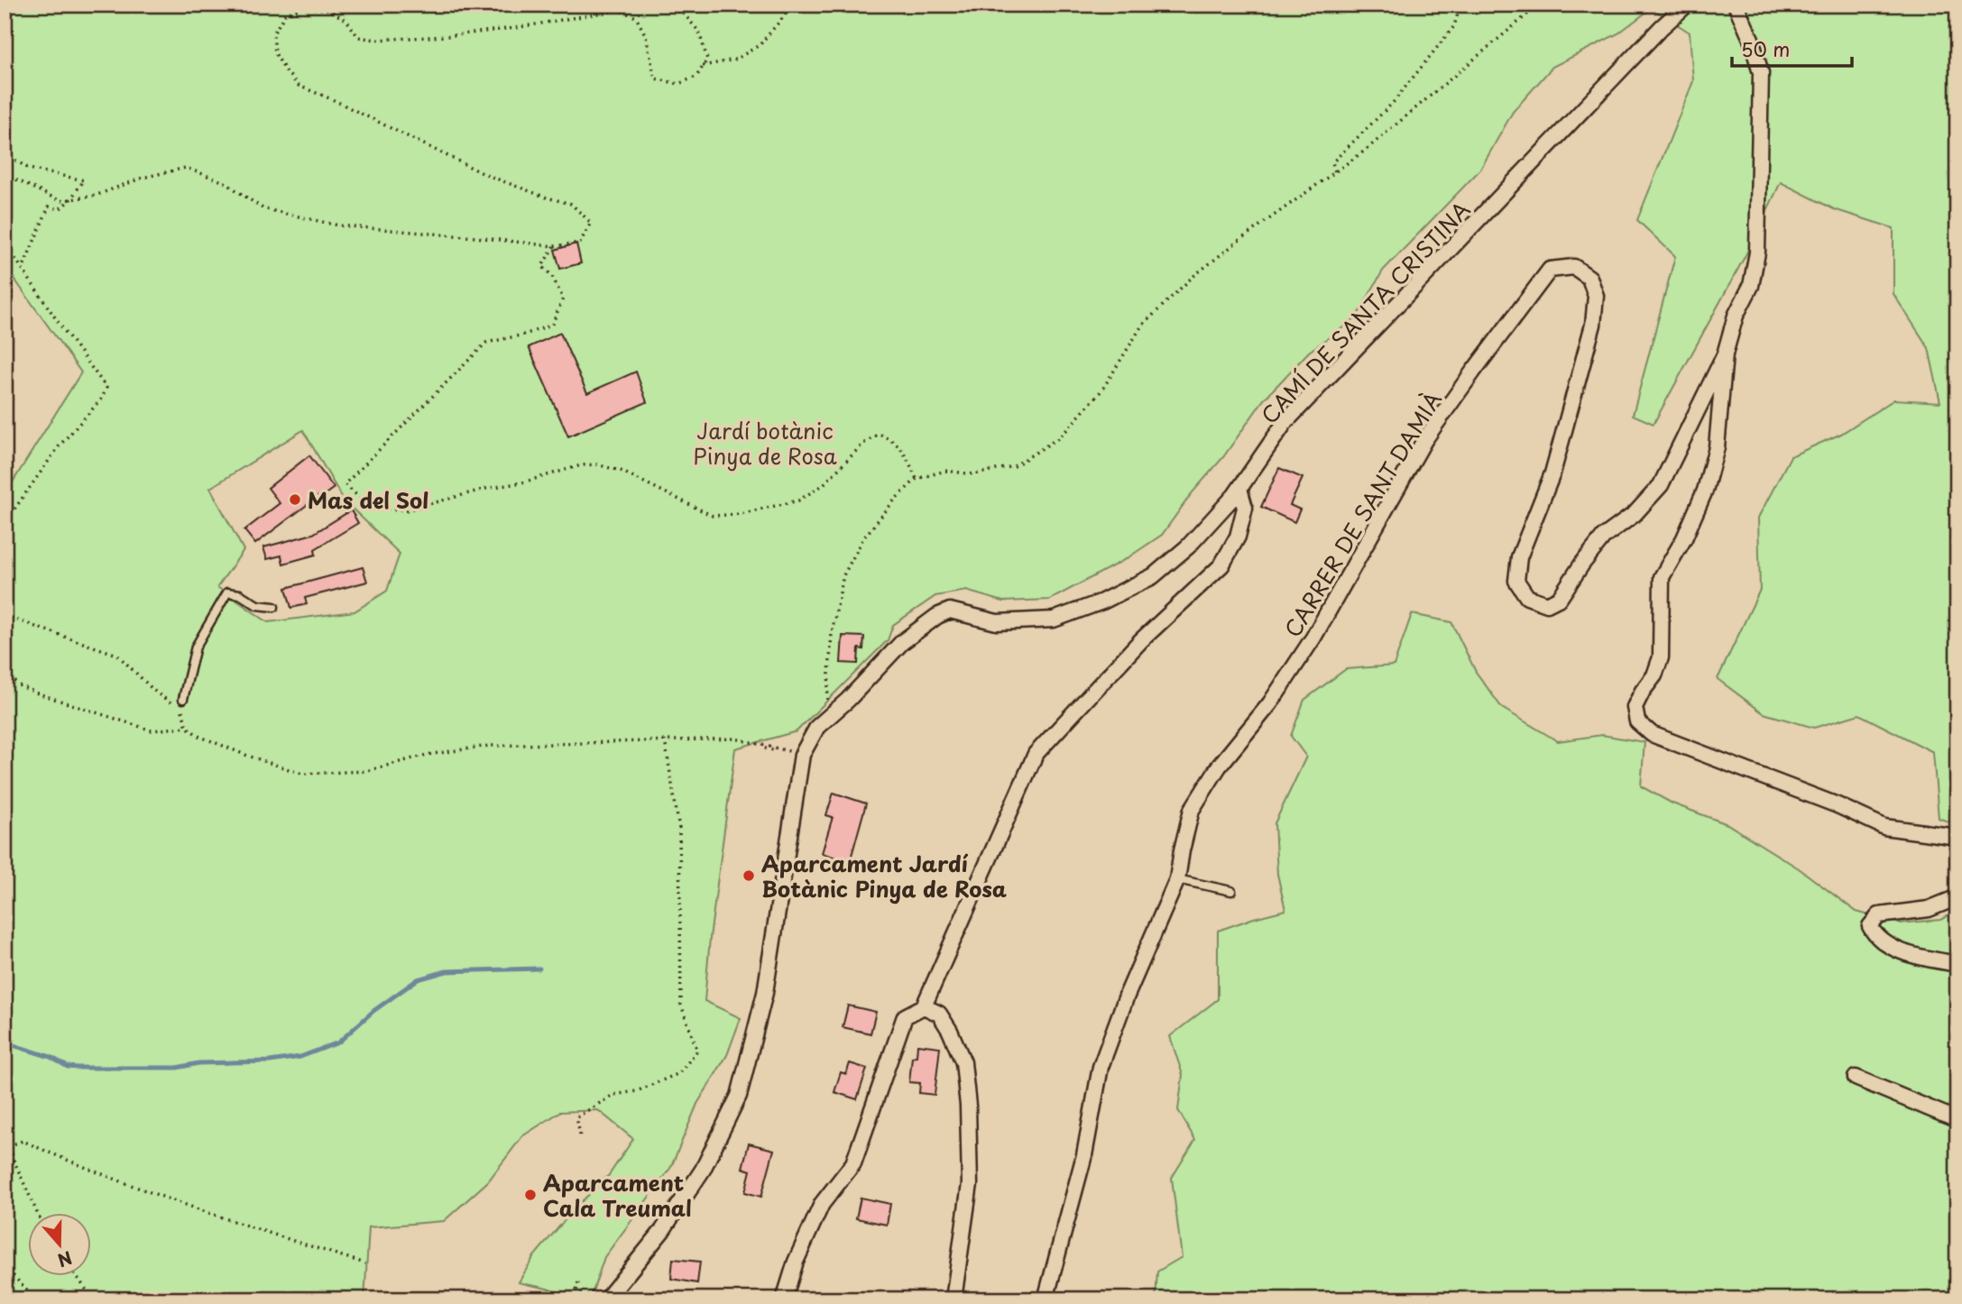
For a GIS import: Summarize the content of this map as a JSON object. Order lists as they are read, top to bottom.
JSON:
{
  "streets": {
    "street": ["CAMÍ DE SANTA CRISTINA", "CARRER DE SANT DAMIÀ"]
  },
  "parks": ["Jardí botànic Pinya de Rosa"],
  "places": ["Mas del Sol", "Aparcament Jardí Botànic Pinya de Rosa", "Aparcament Cala Treumal"],
  "scale_bar": "50 m",
  "north": "bottom"
}
